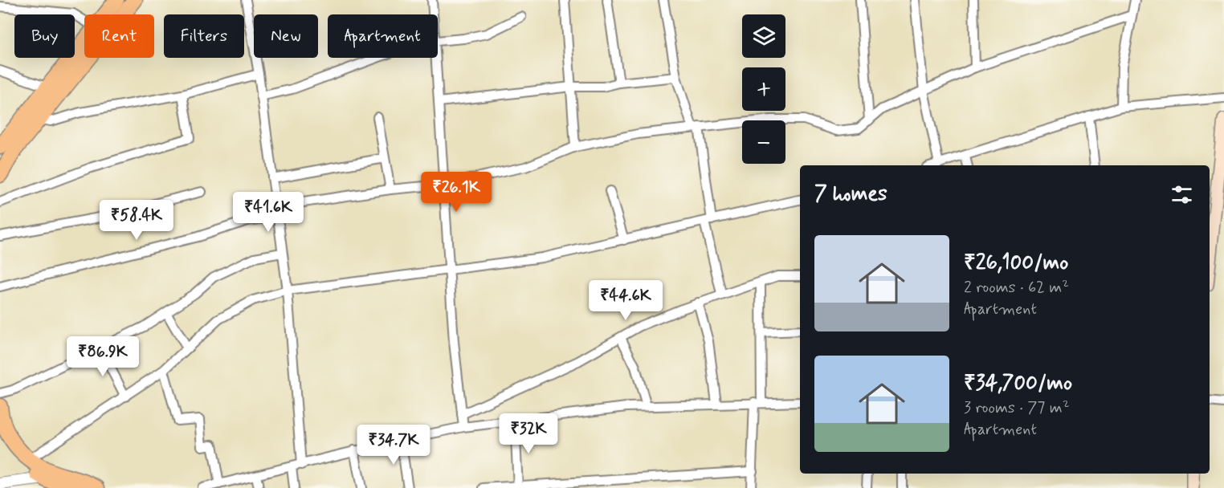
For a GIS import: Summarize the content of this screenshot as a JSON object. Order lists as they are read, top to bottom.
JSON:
{
  "page": {
    "map_buttons": ["+", "−"],
    "chip": [
      "Buy",
      "Rent",
      "Filters",
      "New",
      "Apartment"
    ],
    "heading": "7 homes",
    "price": [
      "₹26.1K",
      "₹41.6K",
      "₹58.4K",
      "₹44.6K",
      "₹86.9K",
      "₹32K",
      "₹34.7K"
    ],
    "list": [
      {
        "name": "₹26,100/mo",
        "note": "2 rooms · 62 m² · Apartment"
      },
      {
        "name": "₹34,700/mo",
        "note": "3 rooms · 77 m² · Apartment"
      }
    ]
  }
}
